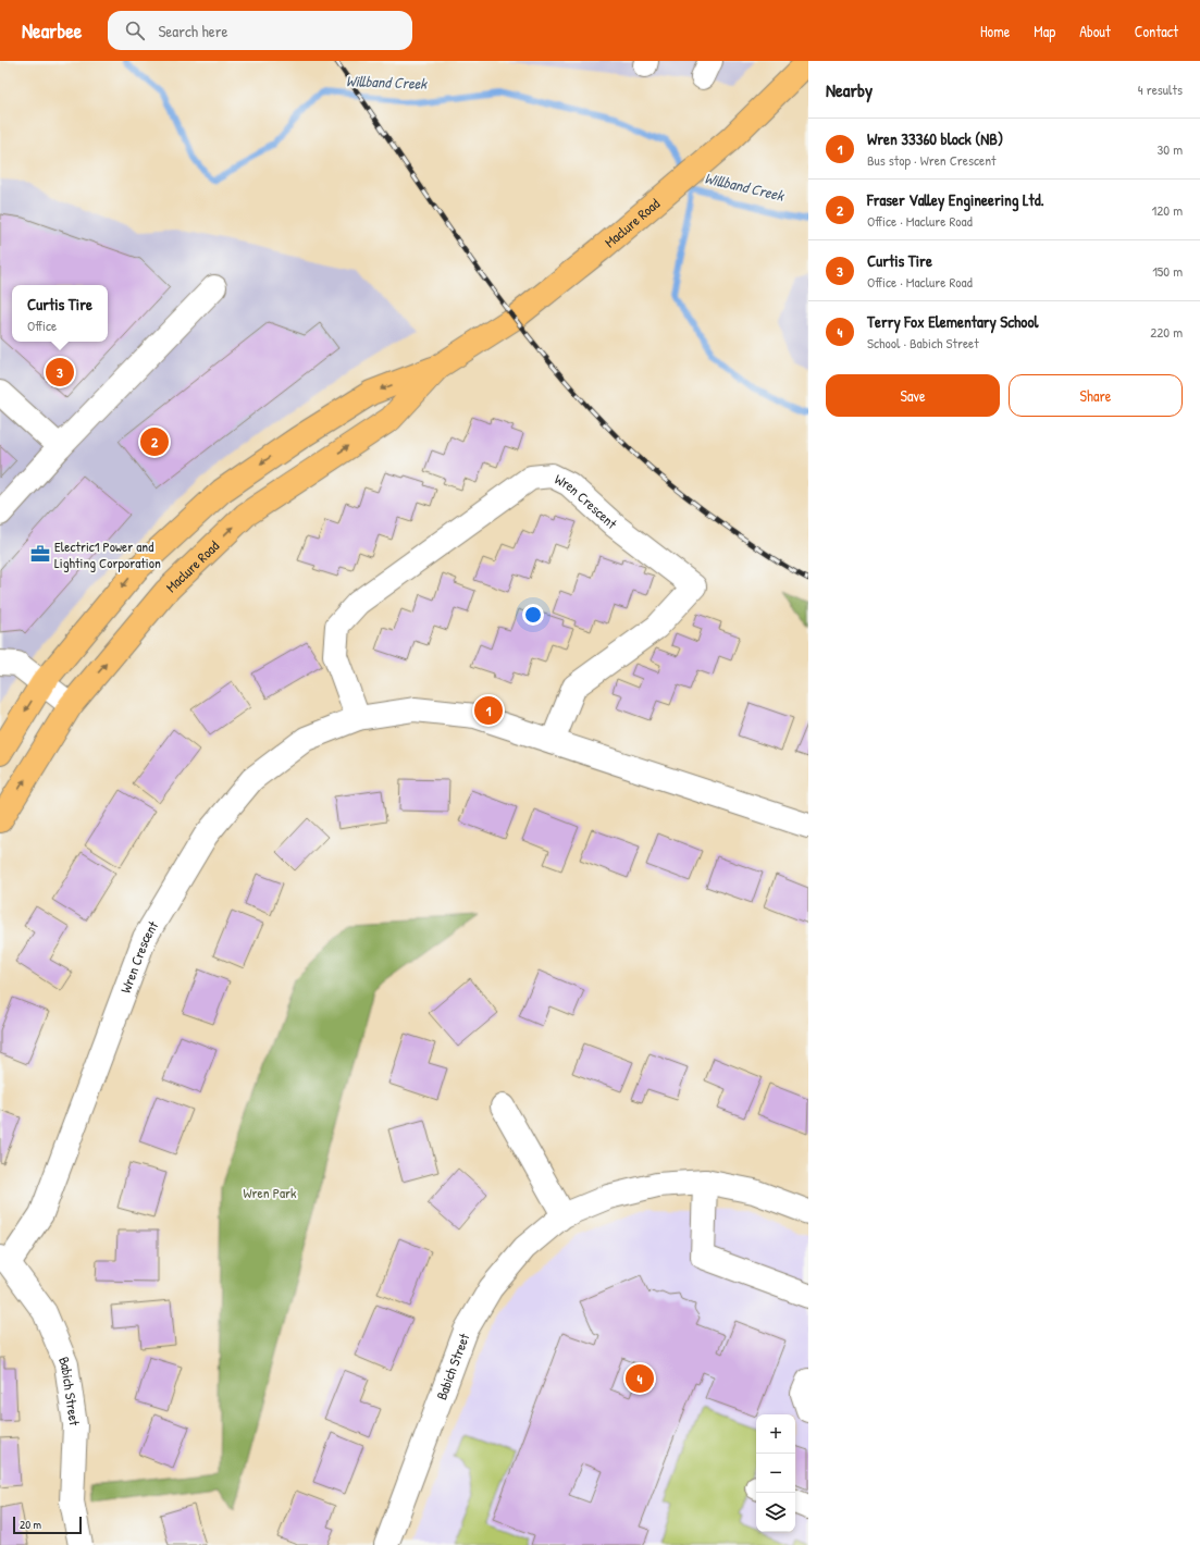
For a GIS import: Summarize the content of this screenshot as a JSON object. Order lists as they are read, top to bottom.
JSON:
{
  "streets": {
    "main road": ["Maclure Road"],
    "street": ["Wren Crescent", "Babich Street"]
  },
  "crossings": [
    ["Wren Crescent", "Babich Street"]
  ],
  "water": ["Willband Creek"],
  "parks": ["Wren Park"],
  "places": {
    "office": ["Electric1 Power and Lighting Corporation"]
  },
  "scale_bar": "20 m",
  "page": {
    "header": "Nearbee",
    "search": "Search here",
    "nav": [
      "Home",
      "Map",
      "About",
      "Contact"
    ],
    "heading": ["Nearby", "4 results"],
    "list": [
      {
        "mark": "1",
        "name": "Wren 33360 block (NB)",
        "note": "Bus stop · Wren Crescent",
        "value": "30 m"
      },
      {
        "mark": "2",
        "name": "Fraser Valley Engineering Ltd.",
        "note": "Office · Maclure Road",
        "value": "120 m"
      },
      {
        "mark": "3",
        "name": "Curtis Tire",
        "note": "Office · Maclure Road",
        "value": "150 m"
      },
      {
        "mark": "4",
        "name": "Terry Fox Elementary School",
        "note": "School · Babich Street",
        "value": "220 m"
      }
    ],
    "popup": ["Curtis Tire", "Office"],
    "pins": [
      "3",
      "2",
      "1",
      "4"
    ],
    "buttons": ["Save", "Share"],
    "map_buttons": ["+", "−"],
    "scale": "20 m"
  }
}
